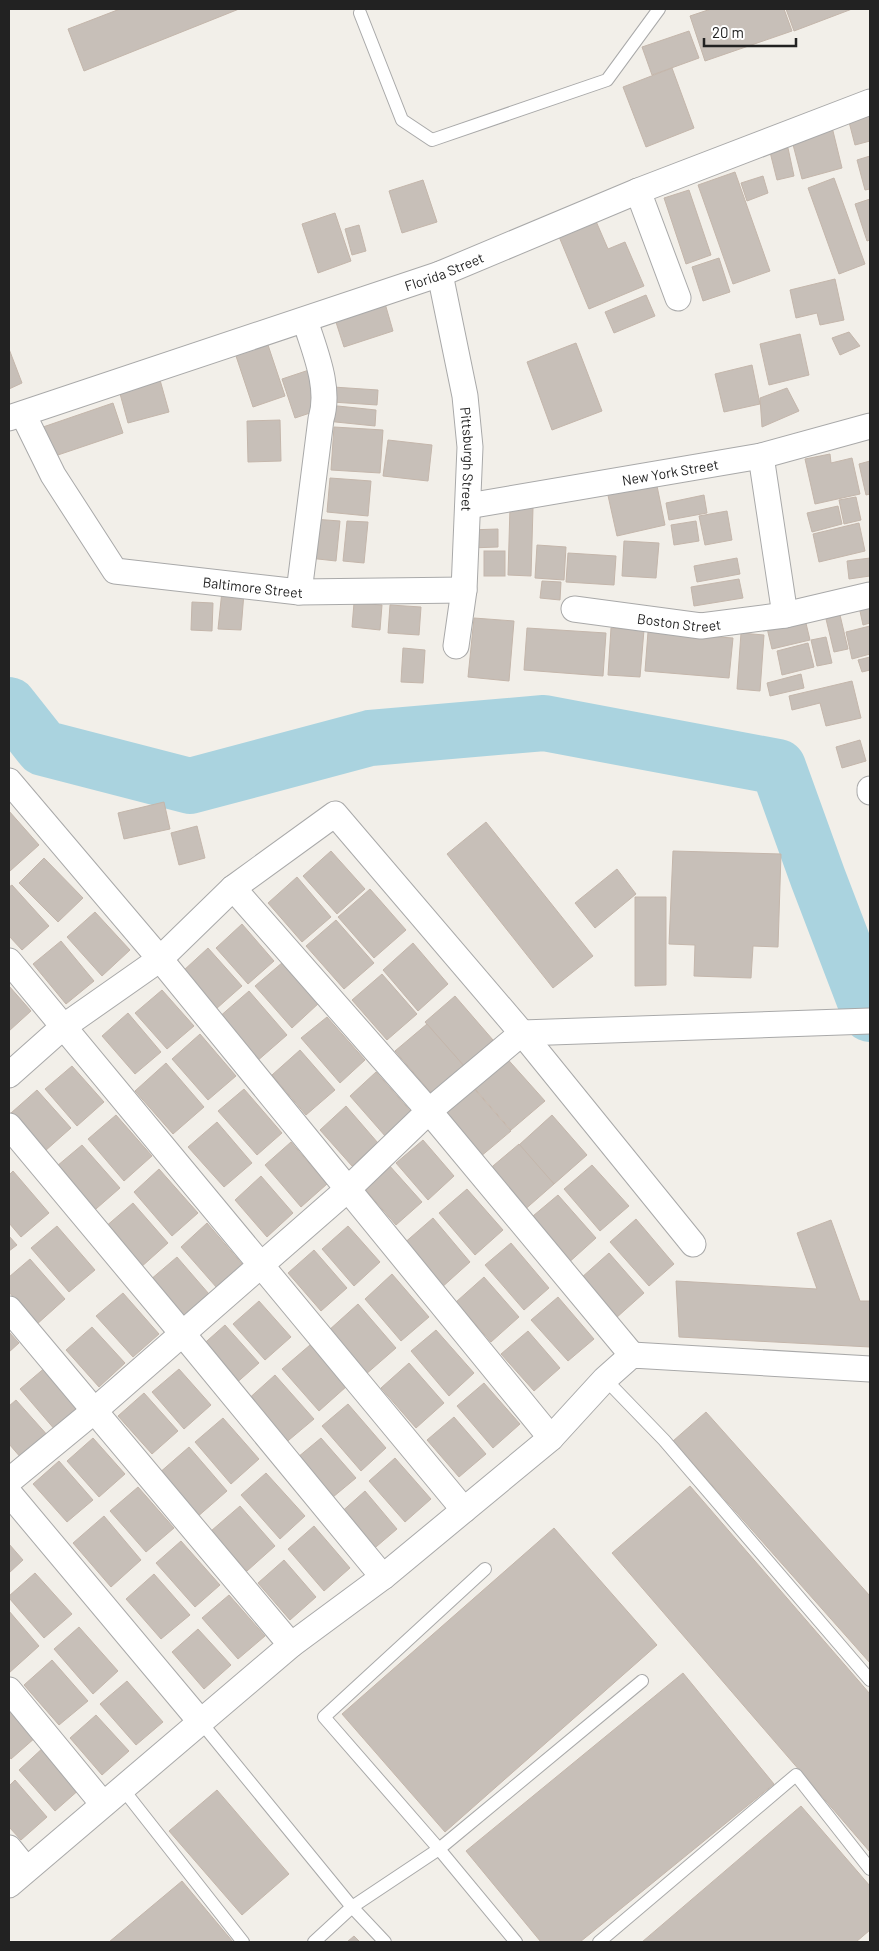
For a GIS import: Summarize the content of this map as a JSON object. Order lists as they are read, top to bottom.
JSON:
{
  "streets": {
    "street": [
      "Florida Street",
      "Pittsburgh Street",
      "New York Street",
      "Baltimore Street",
      "Boston Street"
    ]
  },
  "crossings": [
    ["Florida Street", "Pittsburgh Street"],
    ["Florida Street", "Baltimore Street"],
    ["Pittsburgh Street", "New York Street"]
  ],
  "scale_bar": "20 m"
}
